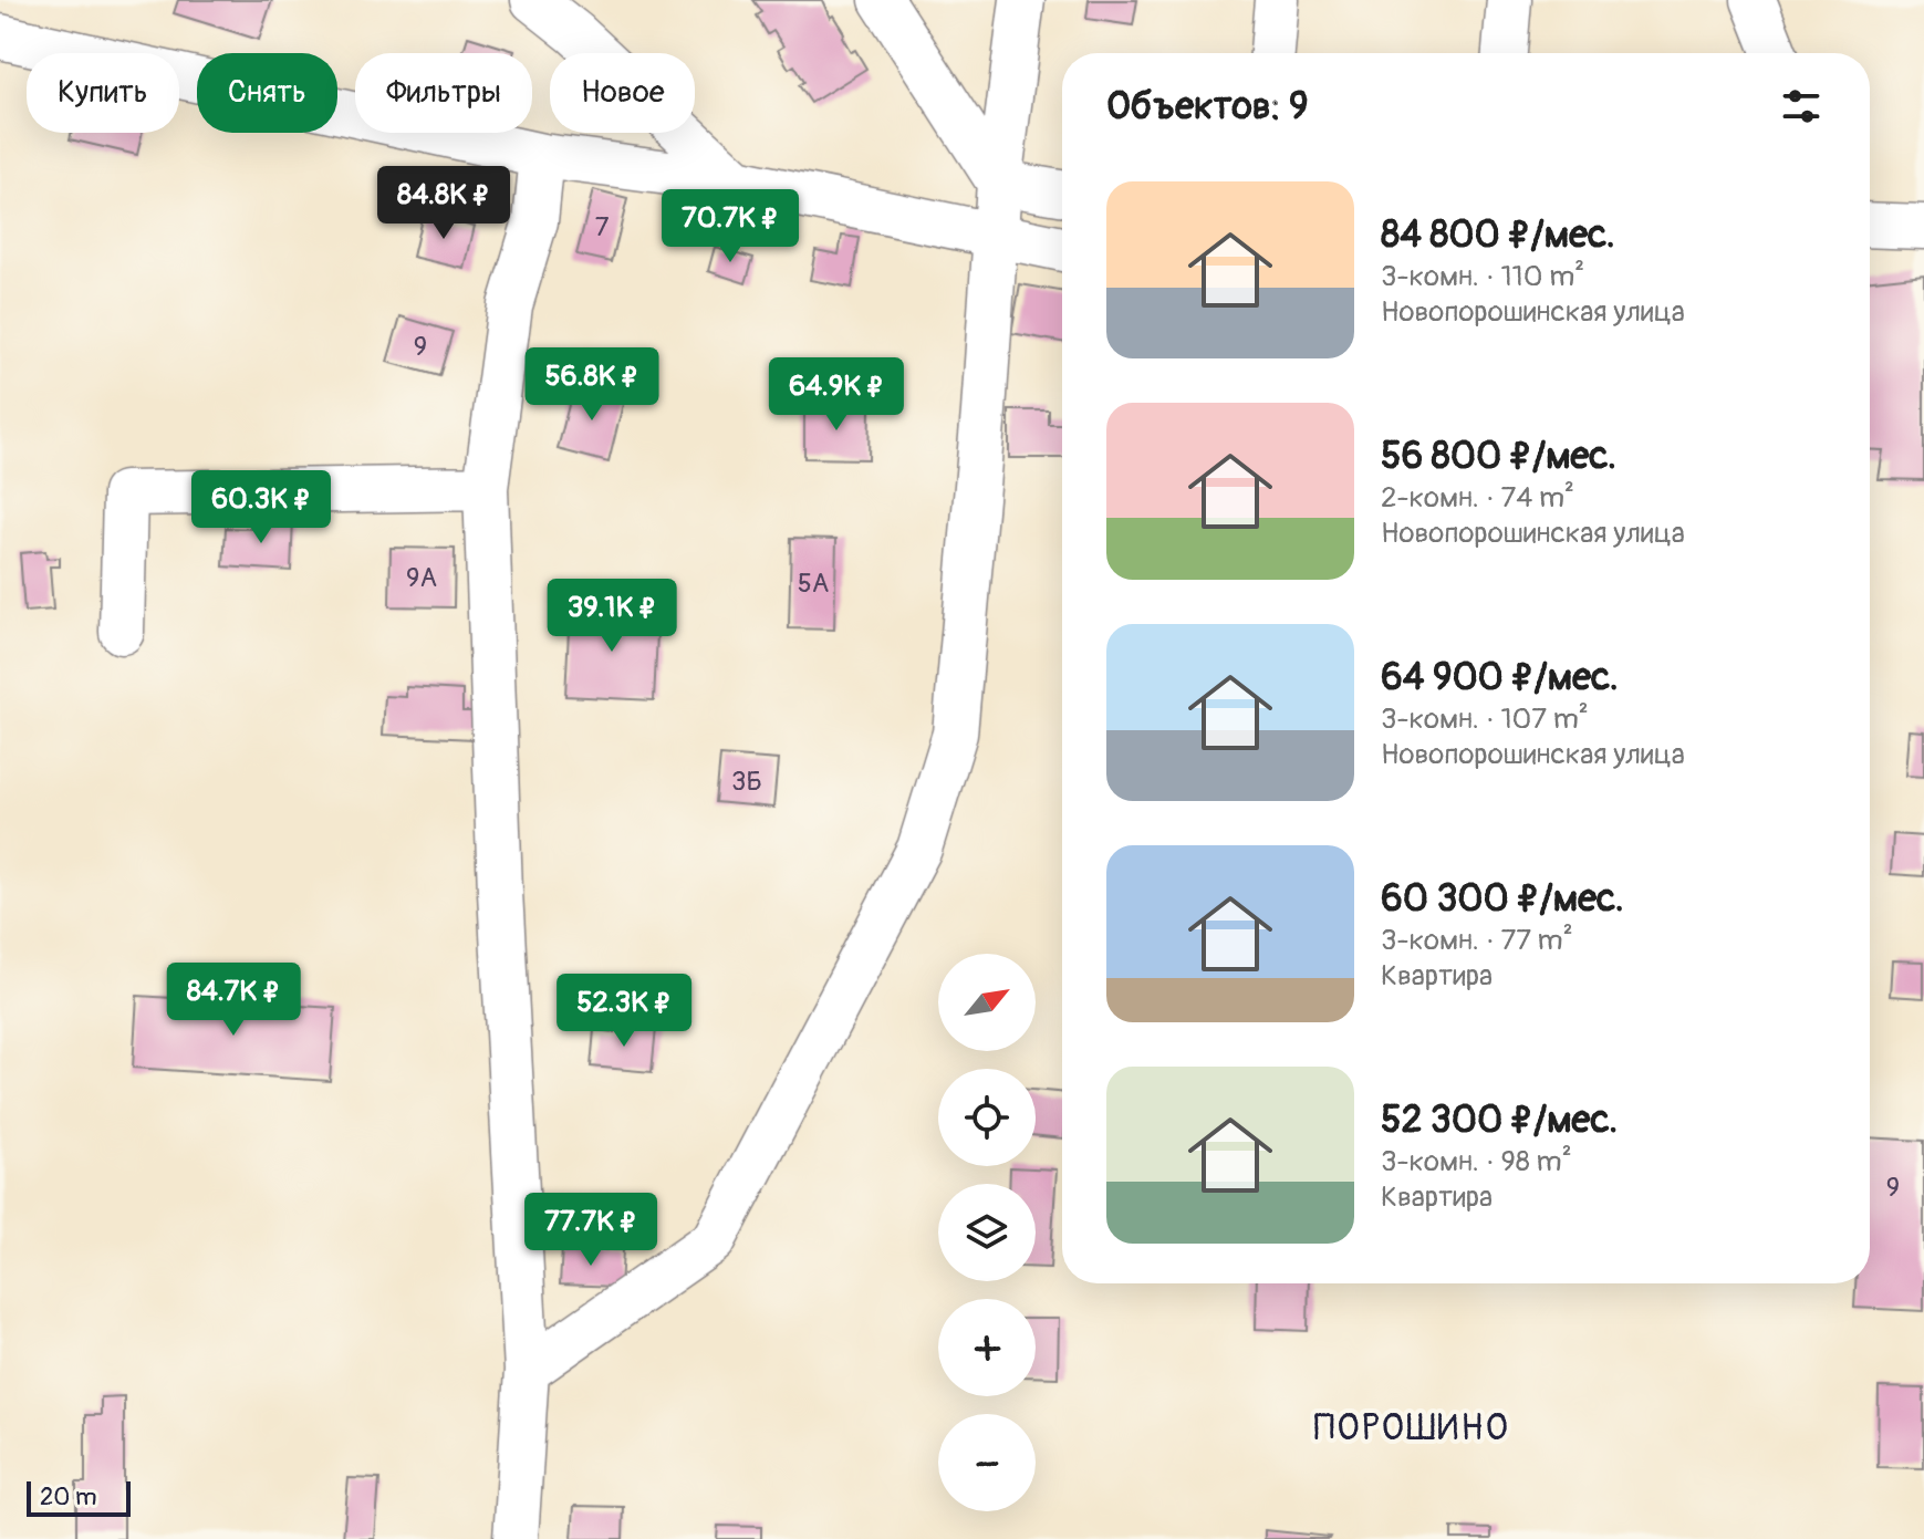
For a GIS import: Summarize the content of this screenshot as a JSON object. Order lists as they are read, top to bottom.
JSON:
{
  "districts": ["ПОРОШИНО"],
  "house_numbers": [
    "7",
    "9",
    "9А",
    "5А",
    "3Б",
    "9"
  ],
  "scale_bar": "20 m",
  "north": "top right",
  "page": {
    "chip": [
      "Купить",
      "Снять",
      "Фильтры",
      "Новое"
    ],
    "heading": "Объектов: 9",
    "list": [
      {
        "name": "84 800 ₽/мес.",
        "note": "3-комн. · 110 m² · Новопорошинская улица"
      },
      {
        "name": "56 800 ₽/мес.",
        "note": "2-комн. · 74 m² · Новопорошинская улица"
      },
      {
        "name": "64 900 ₽/мес.",
        "note": "3-комн. · 107 m² · Новопорошинская улица"
      },
      {
        "name": "60 300 ₽/мес.",
        "note": "3-комн. · 77 m² · Квартира"
      },
      {
        "name": "52 300 ₽/мес.",
        "note": "3-комн. · 98 m² · Квартира"
      }
    ],
    "price": [
      "84.8K ₽",
      "70.7K ₽",
      "56.8K ₽",
      "64.9K ₽",
      "60.3K ₽",
      "39.1K ₽",
      "84.7K ₽",
      "52.3K ₽",
      "77.7K ₽"
    ],
    "map_buttons": ["+", "−"],
    "scale": "20 m"
  }
}
